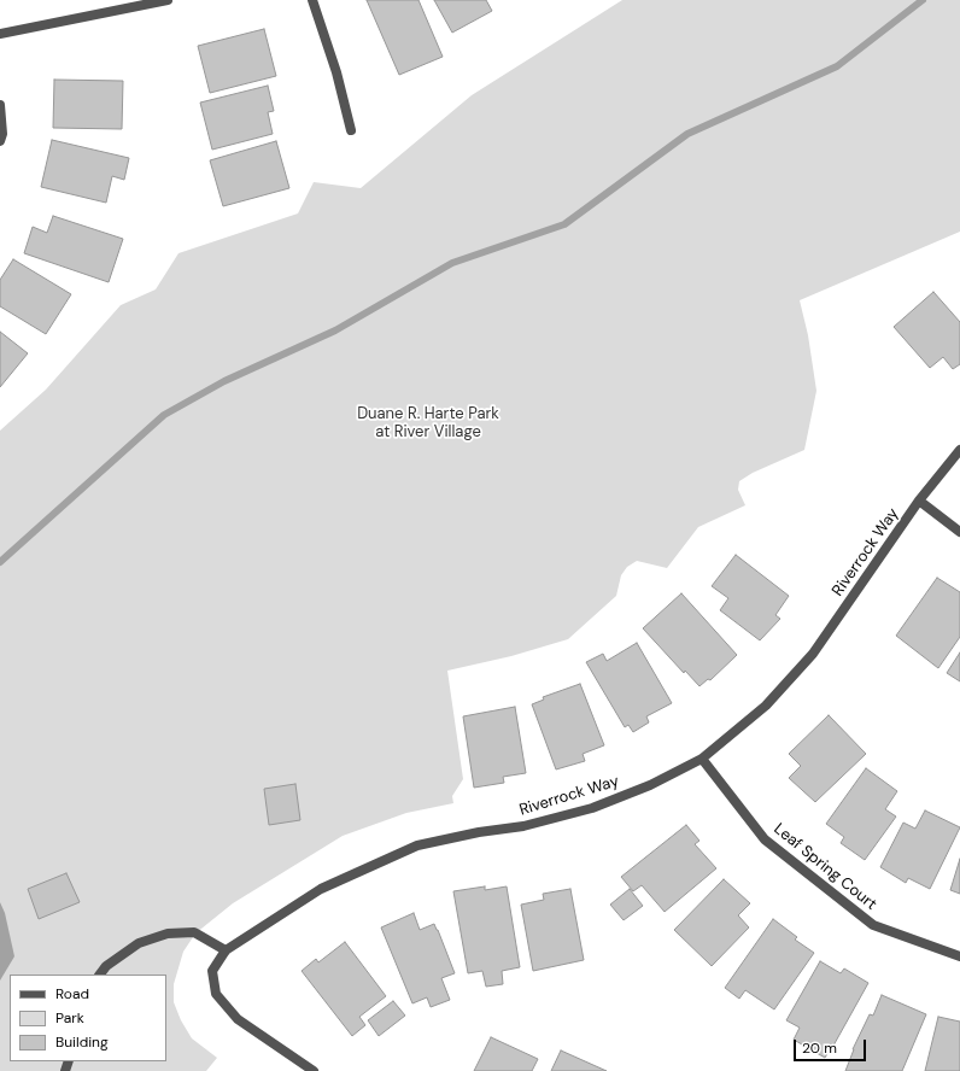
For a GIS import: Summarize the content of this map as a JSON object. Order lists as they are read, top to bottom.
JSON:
{
  "streets": {
    "street": ["Riverrock Way", "Leaf Spring Court"]
  },
  "crossings": [
    ["Riverrock Way", "Leaf Spring Court"]
  ],
  "parks": ["Duane R. Harte Park at River Village"],
  "legend": ["Road", "Park", "Building"],
  "scale_bar": "20 m"
}
